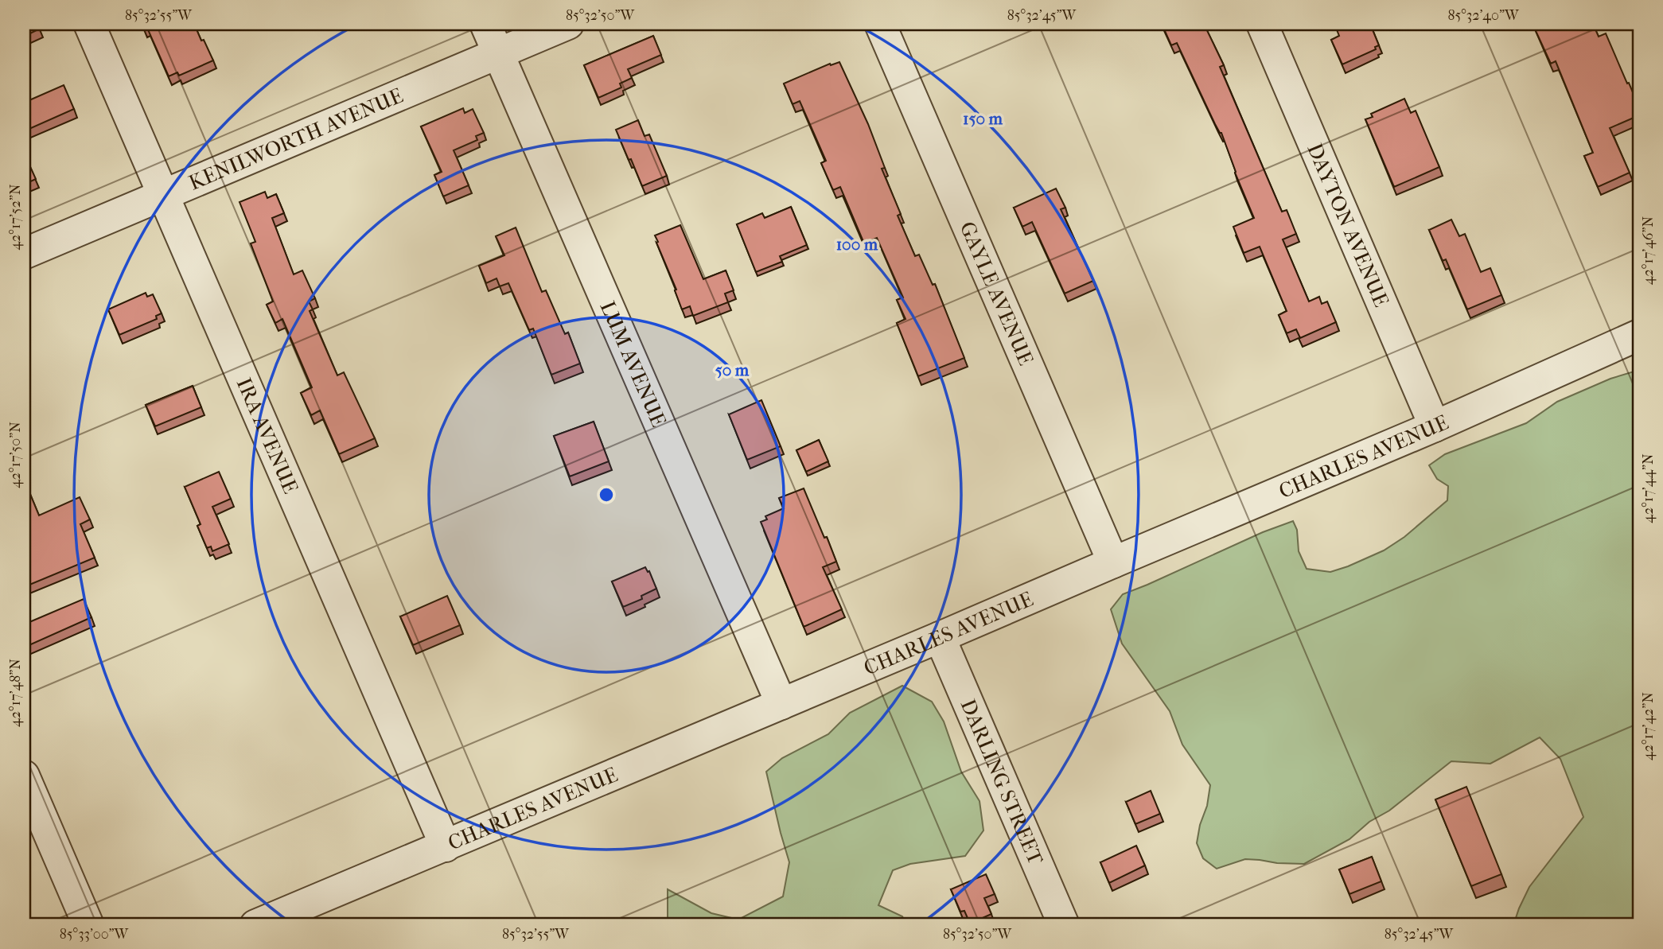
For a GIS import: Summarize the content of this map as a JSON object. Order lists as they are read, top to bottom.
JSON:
{
  "streets": {
    "street": [
      "KENILWORTH AVENUE",
      "DAYTON AVENUE",
      "GAYLE AVENUE",
      "LUM AVENUE",
      "IRA AVENUE",
      "CHARLES AVENUE",
      "DARLING STREET"
    ]
  },
  "crossings": [
    ["KENILWORTH AVENUE", "LUM AVENUE"],
    ["KENILWORTH AVENUE", "IRA AVENUE"],
    ["DAYTON AVENUE", "CHARLES AVENUE"],
    ["GAYLE AVENUE", "CHARLES AVENUE"],
    ["LUM AVENUE", "CHARLES AVENUE"],
    ["IRA AVENUE", "CHARLES AVENUE"],
    ["CHARLES AVENUE", "DARLING STREET"]
  ],
  "coordinates": [
    "85°32'55\"W",
    "85°32'50\"W",
    "85°32'45\"W",
    "85°32'40\"W",
    "42°17'52\"N",
    "42°17'46\"N",
    "42°17'50\"N",
    "42°17'44\"N",
    "42°17'48\"N",
    "42°17'42\"N",
    "85°33'00\"W"
  ],
  "rings": ["150 m", "100 m", "50 m"]
}
